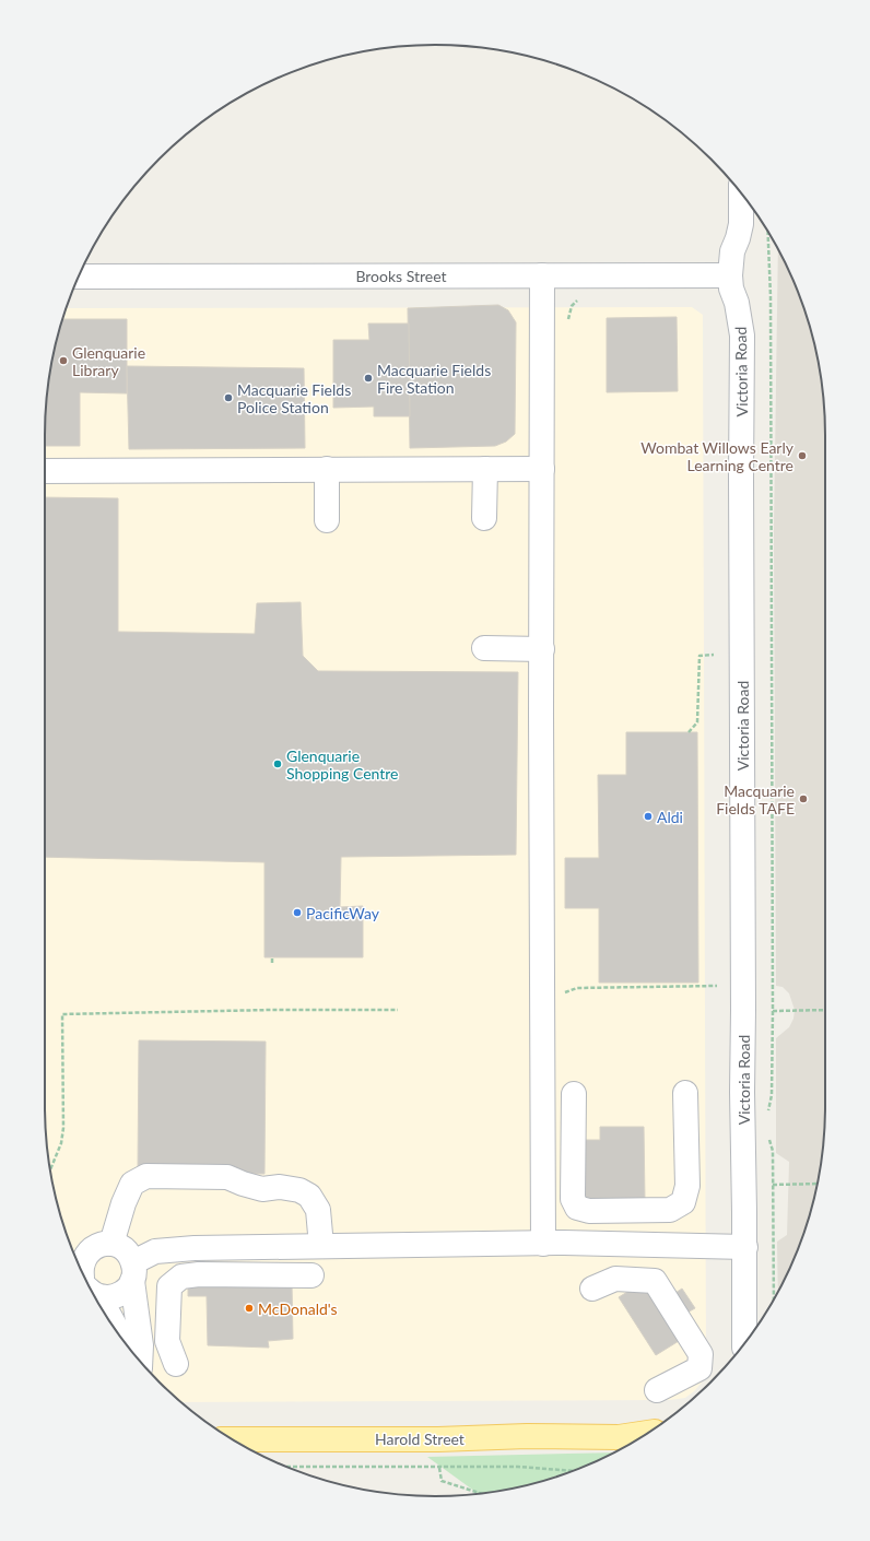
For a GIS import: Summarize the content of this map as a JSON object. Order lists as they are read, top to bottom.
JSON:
{
  "streets": {
    "main road": ["Harold Street"],
    "street": ["Brooks Street", "Victoria Road"]
  },
  "crossings": [
    ["Brooks Street", "Victoria Road"]
  ],
  "places": [
    "Glenquarie Library",
    "Macquarie Fields Fire Station",
    "Macquarie Fields Police Station",
    "Wombat Willows Early Learning Centre",
    "Glenquarie Shopping Centre",
    "Macquarie Fields TAFE",
    "Aldi",
    "PacificWay",
    "McDonald's"
  ]
}
